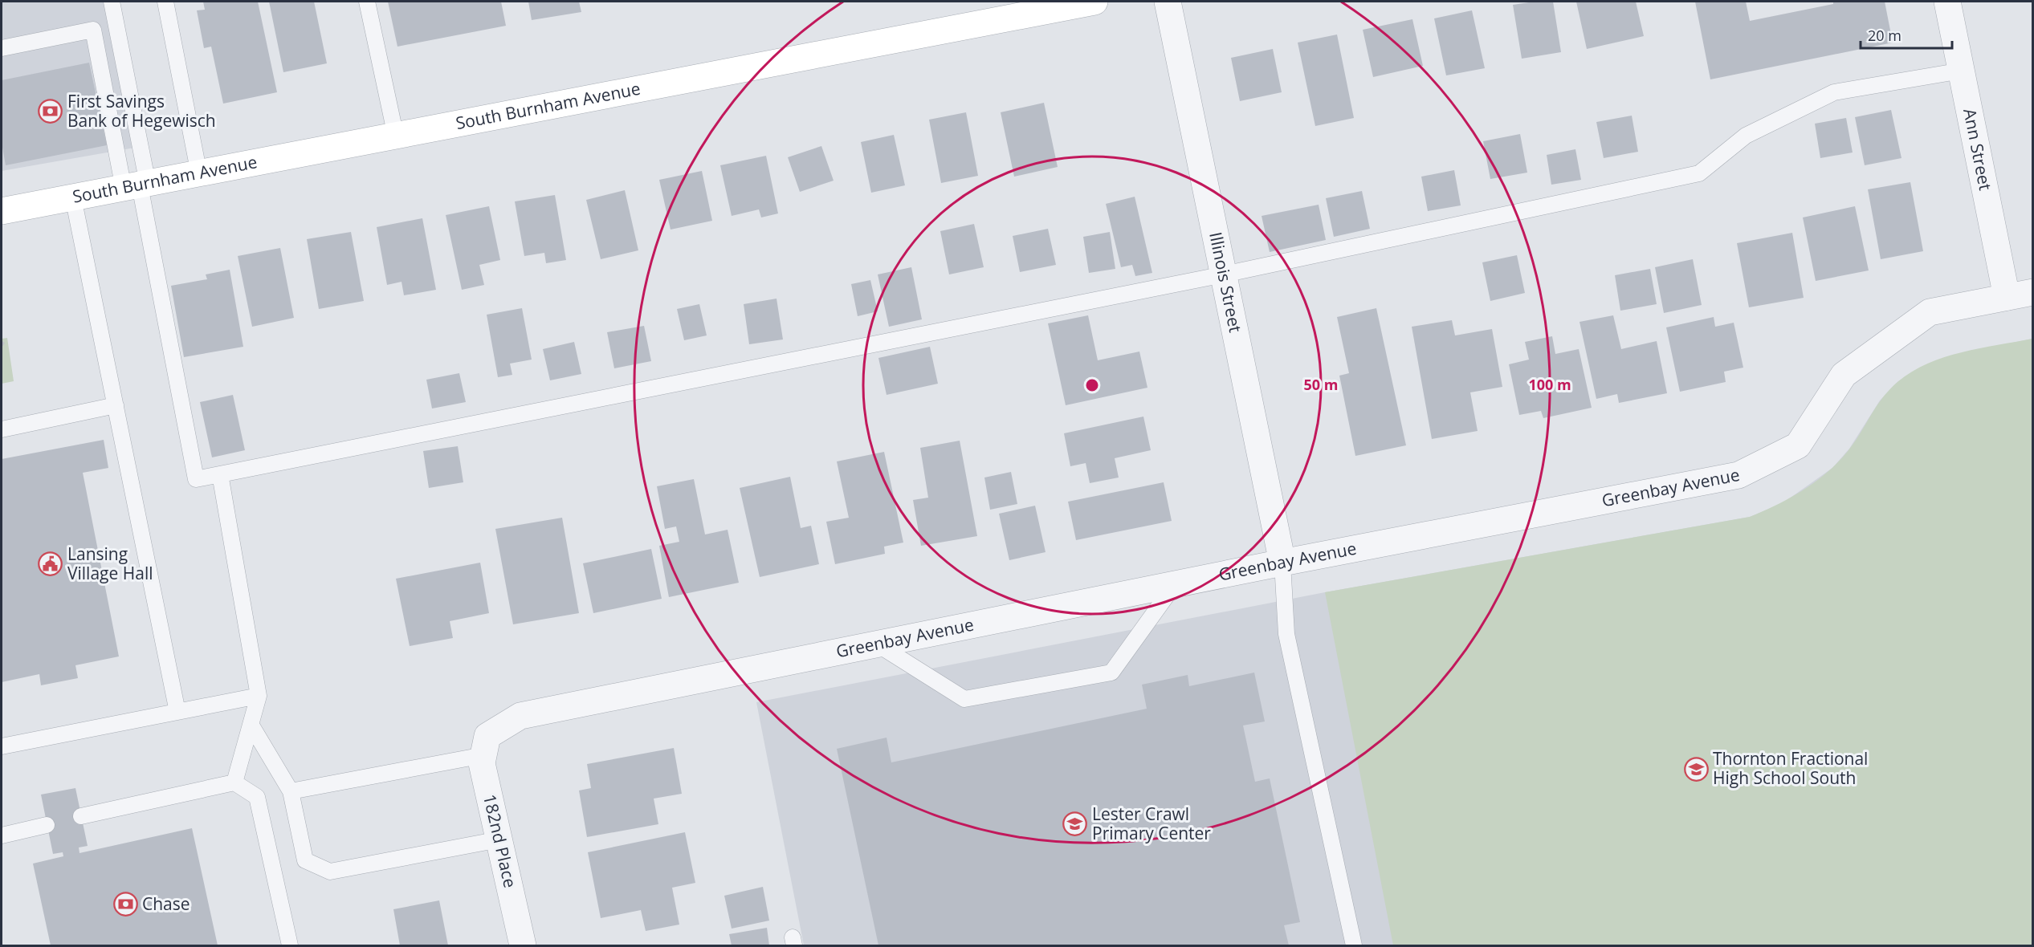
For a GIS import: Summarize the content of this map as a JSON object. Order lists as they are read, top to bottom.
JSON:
{
  "streets": {
    "main road": ["South Burnham Avenue"],
    "street": [
      "Ann Street",
      "Illinois Street",
      "Greenbay Avenue",
      "182nd Place"
    ]
  },
  "crossings": [
    ["Ann Street", "Greenbay Avenue"],
    ["Illinois Street", "Greenbay Avenue"],
    ["Greenbay Avenue", "182nd Place"]
  ],
  "places": {
    "bank": ["First Savings Bank of Hegewisch", "Chase"],
    "public building": ["Lansing Village Hall"],
    "school or university": ["Thornton Fractional High School South", "Lester Crawl Primary Center"]
  },
  "scale_bar": "20 m",
  "rings": ["50 m", "100 m"]
}
